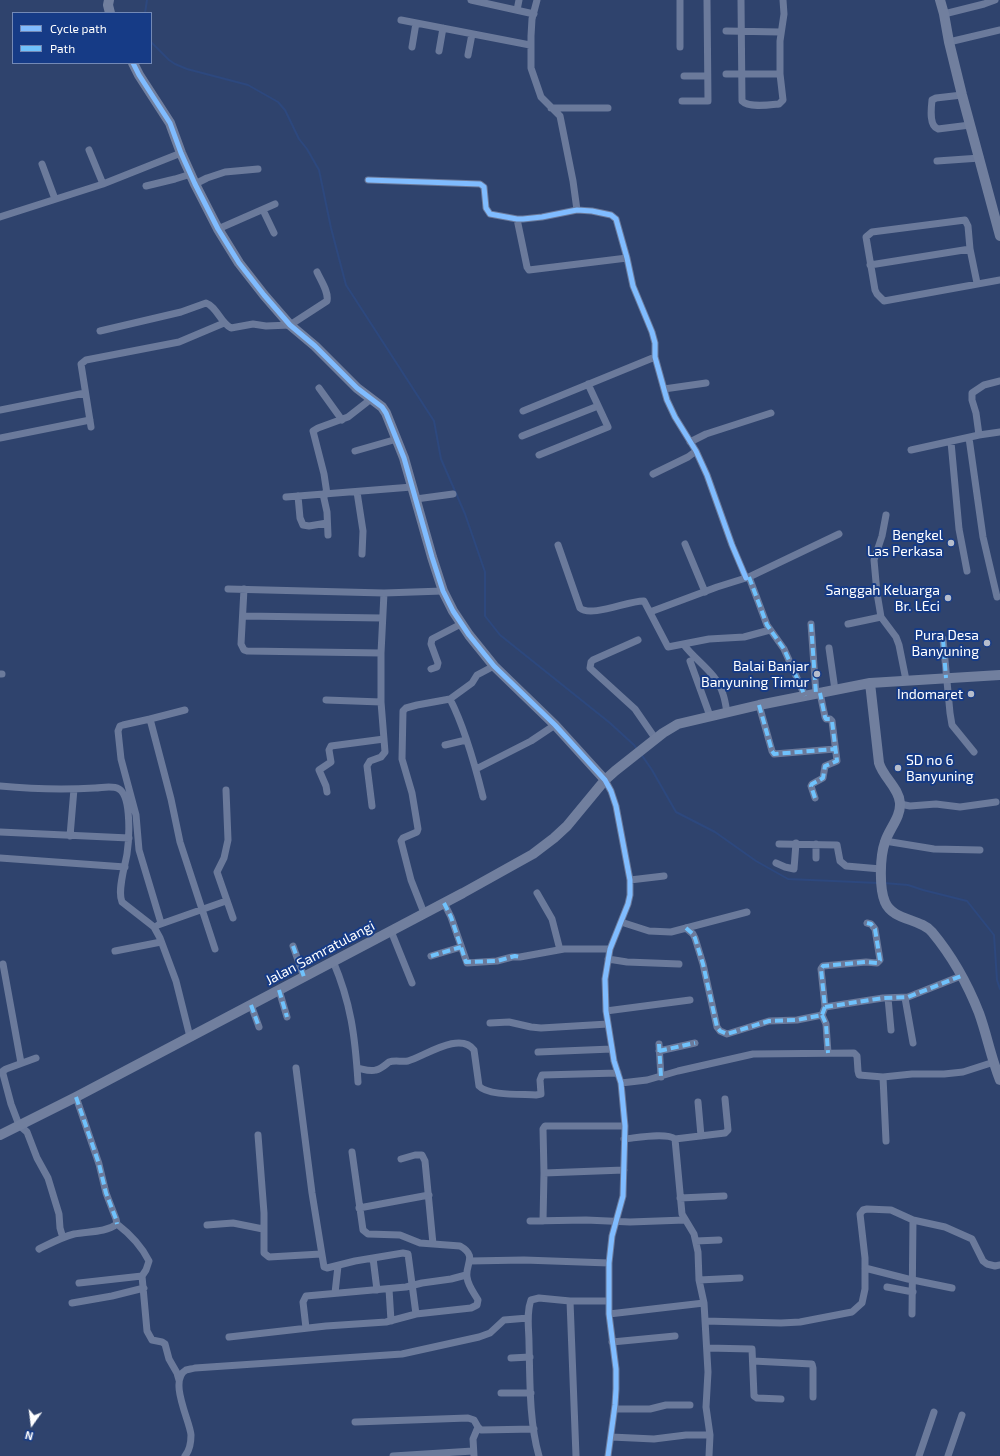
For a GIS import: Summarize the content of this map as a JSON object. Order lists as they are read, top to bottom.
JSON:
{
  "streets": {
    "street": ["Jalan Samratulangi"]
  },
  "places": [
    "Bengkel Las Perkasa",
    "Sanggah Keluarga Br. LEci",
    "Pura Desa Banyuning",
    "Balai Banjar Banyuning Timur",
    "Indomaret",
    "SD no 6 Banyuning"
  ],
  "legend": ["Cycle path", "Path"],
  "north": "bottom"
}
